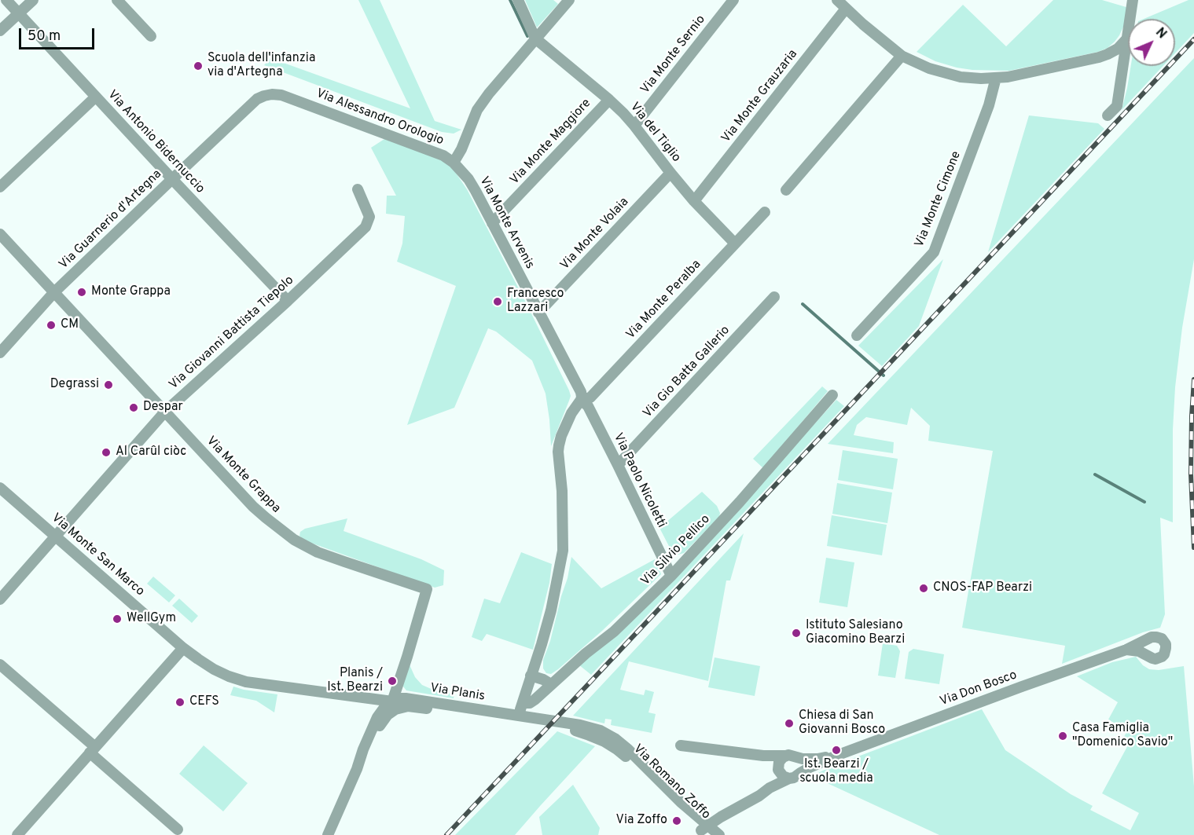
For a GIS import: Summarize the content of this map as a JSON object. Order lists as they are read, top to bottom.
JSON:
{
  "streets": {
    "street": [
      "Via Monte Sernio",
      "Via Monte Grauzaria",
      "Via Alessandro Orologio",
      "Via del Tiglio",
      "Via Antonio Bidernuccio",
      "Via Monte Maggiore",
      "Via Monte Cimone",
      "Via Guarnerio d'Artegna",
      "Via Monte Arvenis",
      "Via Monte Volaia",
      "Via Monte Peralba",
      "Via Giovanni Battista Tiepolo",
      "Via Gio Batta Gallerio",
      "Via Monte Grappa",
      "Via Paolo Nicoletti",
      "Via Silvio Pellico",
      "Via Monte San Marco",
      "Via Don Bosco",
      "Via Planis",
      "Via Romano Zoffo"
    ]
  },
  "crossings": [
    ["Via Monte Sernio", "Via del Tiglio"],
    ["Via Monte Grauzaria", "Via del Tiglio"],
    ["Via Alessandro Orologio", "Via Guarnerio d'Artegna"],
    ["Via Alessandro Orologio", "Via Monte Arvenis"],
    ["Via del Tiglio", "Via Monte Maggiore"],
    ["Via del Tiglio", "Via Monte Volaia"],
    ["Via del Tiglio", "Via Monte Peralba"],
    ["Via Antonio Bidernuccio", "Via Guarnerio d'Artegna"],
    ["Via Antonio Bidernuccio", "Via Giovanni Battista Tiepolo"],
    ["Via Monte Maggiore", "Via Monte Arvenis"],
    ["Via Guarnerio d'Artegna", "Via Monte Grappa"],
    ["Via Monte Arvenis", "Via Monte Volaia"],
    ["Via Monte Arvenis", "Via Monte Peralba"],
    ["Via Monte Arvenis", "Via Paolo Nicoletti"],
    ["Via Monte Peralba", "Via Paolo Nicoletti"],
    ["Via Giovanni Battista Tiepolo", "Via Monte Grappa"],
    ["Via Giovanni Battista Tiepolo", "Via Monte San Marco"],
    ["Via Gio Batta Gallerio", "Via Paolo Nicoletti"],
    ["Via Monte Grappa", "Via Monte San Marco"],
    ["Via Monte Grappa", "Via Planis"],
    ["Via Paolo Nicoletti", "Via Silvio Pellico"],
    ["Via Monte San Marco", "Via Planis"],
    ["Via Don Bosco", "Via Romano Zoffo"],
    ["Via Planis", "Via Romano Zoffo"]
  ],
  "places": [
    "Scuola dell'infanzia via d'Artegna",
    "Monte Grappa",
    "Francesco Lazzari",
    "CM",
    "Degrassi",
    "Despar",
    "Al Carûl ciòc",
    "CNOS-FAP Bearzi",
    "WellGym",
    "Istituto Salesiano Giacomino Bearzi",
    "Planis / Ist. Bearzi",
    "CEFS",
    "Chiesa di San Giovanni Bosco",
    "Casa Famiglia \"Domenico Savio\"",
    "Ist. Bearzi / scuola media",
    "Via Zoffo"
  ],
  "scale_bar": "50 m",
  "north": "top right"
}
